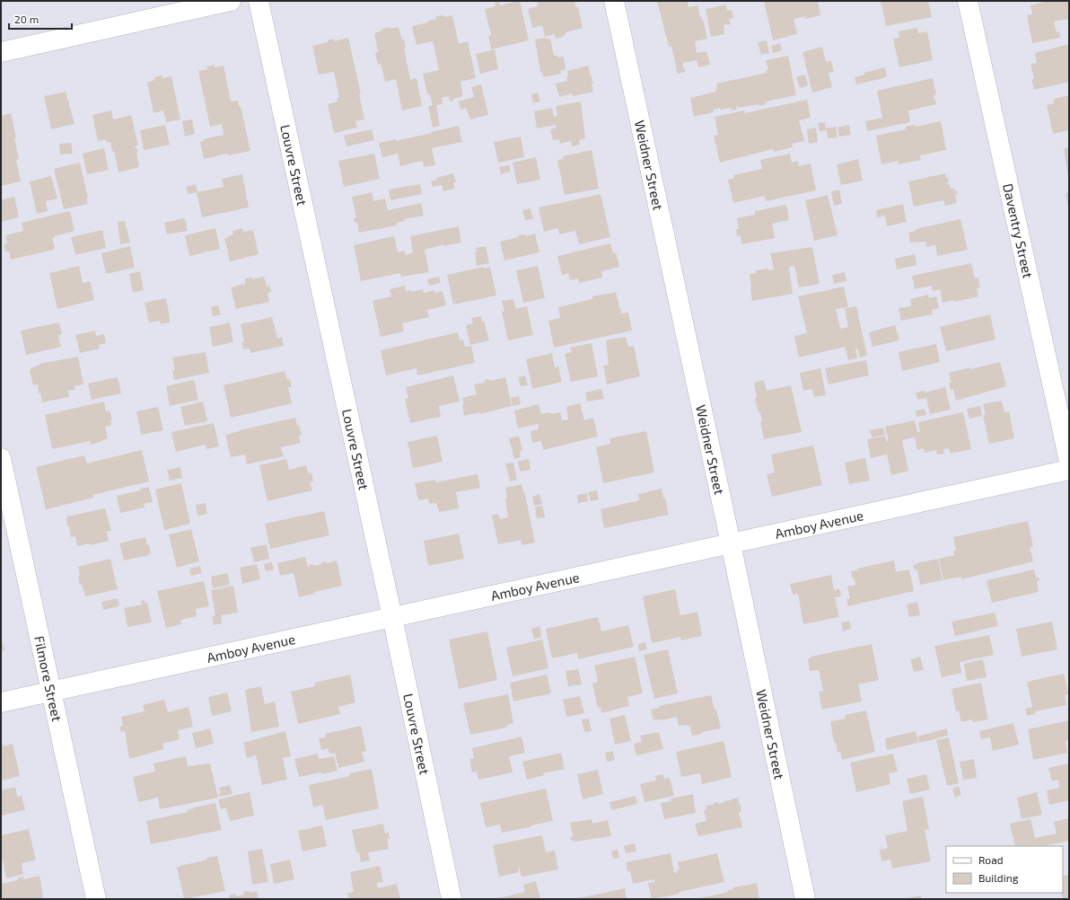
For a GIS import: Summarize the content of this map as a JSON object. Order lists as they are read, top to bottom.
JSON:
{
  "streets": {
    "street": [
      "Louvre Street",
      "Weidner Street",
      "Daventry Street",
      "Amboy Avenue",
      "Filmore Street"
    ]
  },
  "crossings": [
    ["Louvre Street", "Amboy Avenue"],
    ["Weidner Street", "Amboy Avenue"],
    ["Amboy Avenue", "Filmore Street"]
  ],
  "legend": ["Road", "Building"],
  "scale_bar": "20 m"
}
